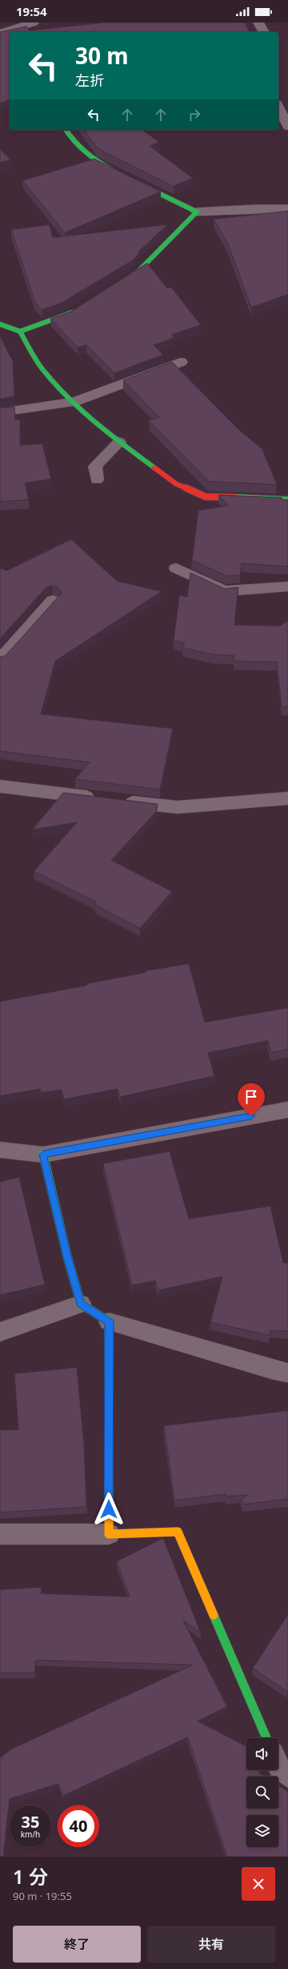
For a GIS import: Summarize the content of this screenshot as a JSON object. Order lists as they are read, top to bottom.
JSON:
{
  "page": {
    "status": "19:54",
    "turn": ["30 m", "左折"],
    "speed": "35 km/h",
    "limit": "40",
    "heading": ["1 分", "90 m · 19:55"],
    "buttons": ["終了", "共有"]
  }
}
